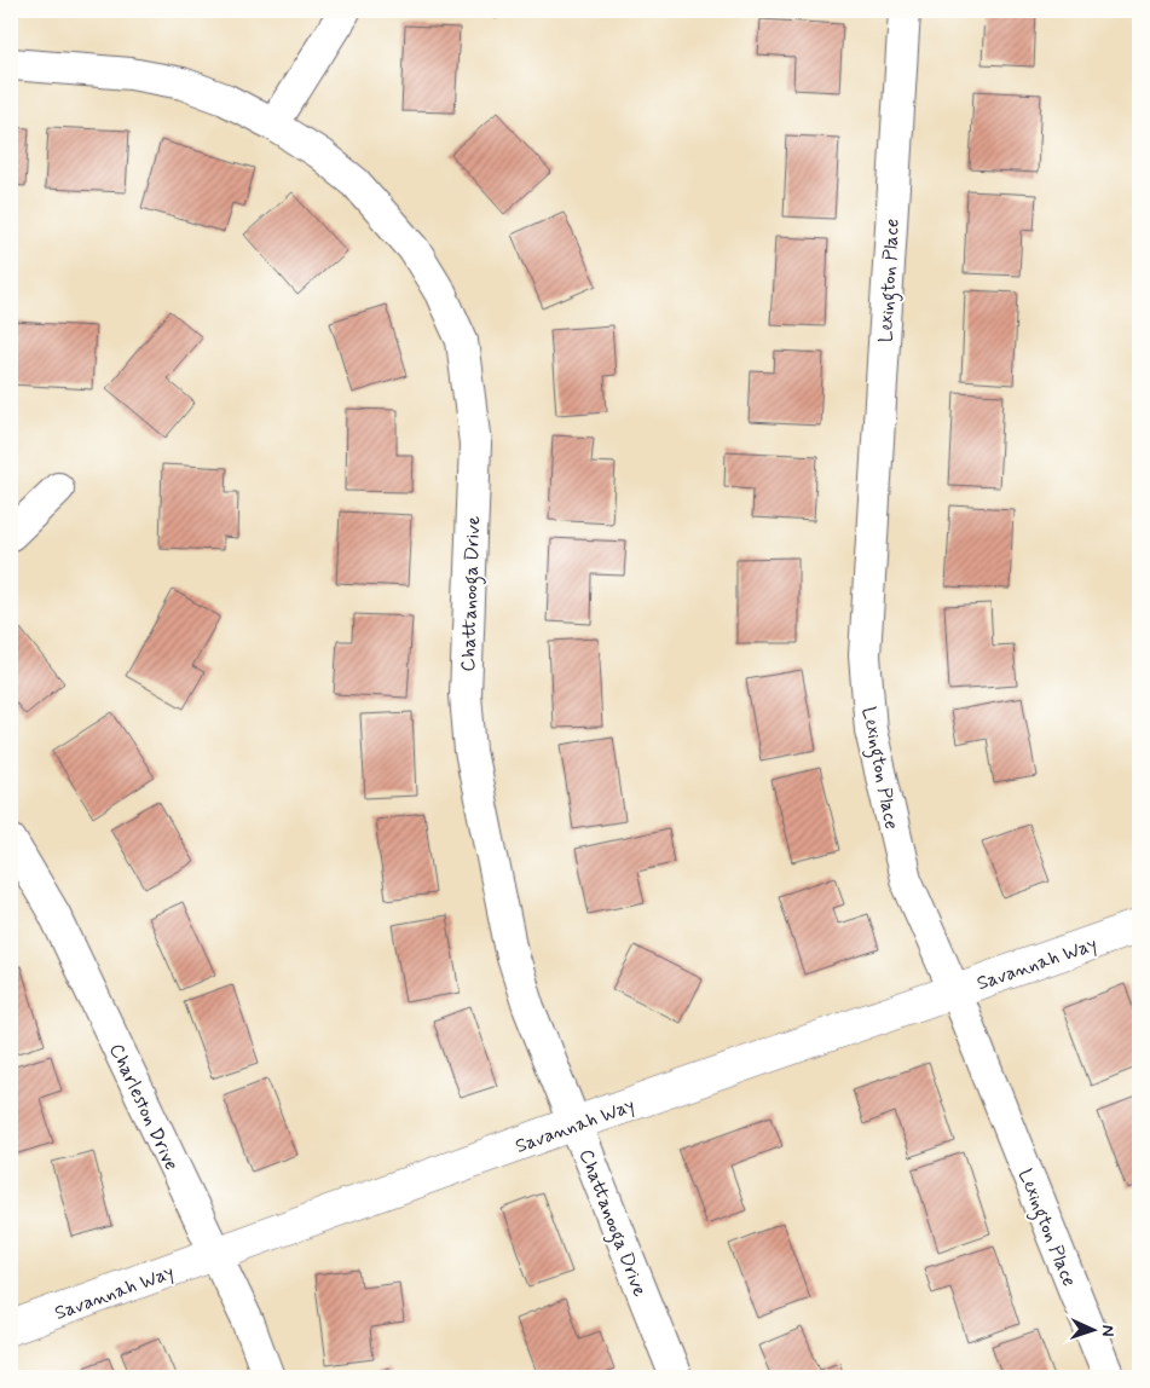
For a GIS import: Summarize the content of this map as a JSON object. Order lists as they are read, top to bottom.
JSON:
{
  "streets": {
    "street": [
      "Lexington Place",
      "Chattanooga Drive",
      "Savannah Way",
      "Charleston Drive"
    ]
  },
  "crossings": [
    ["Lexington Place", "Savannah Way"],
    ["Chattanooga Drive", "Savannah Way"],
    ["Savannah Way", "Charleston Drive"]
  ],
  "north": "right"
}
